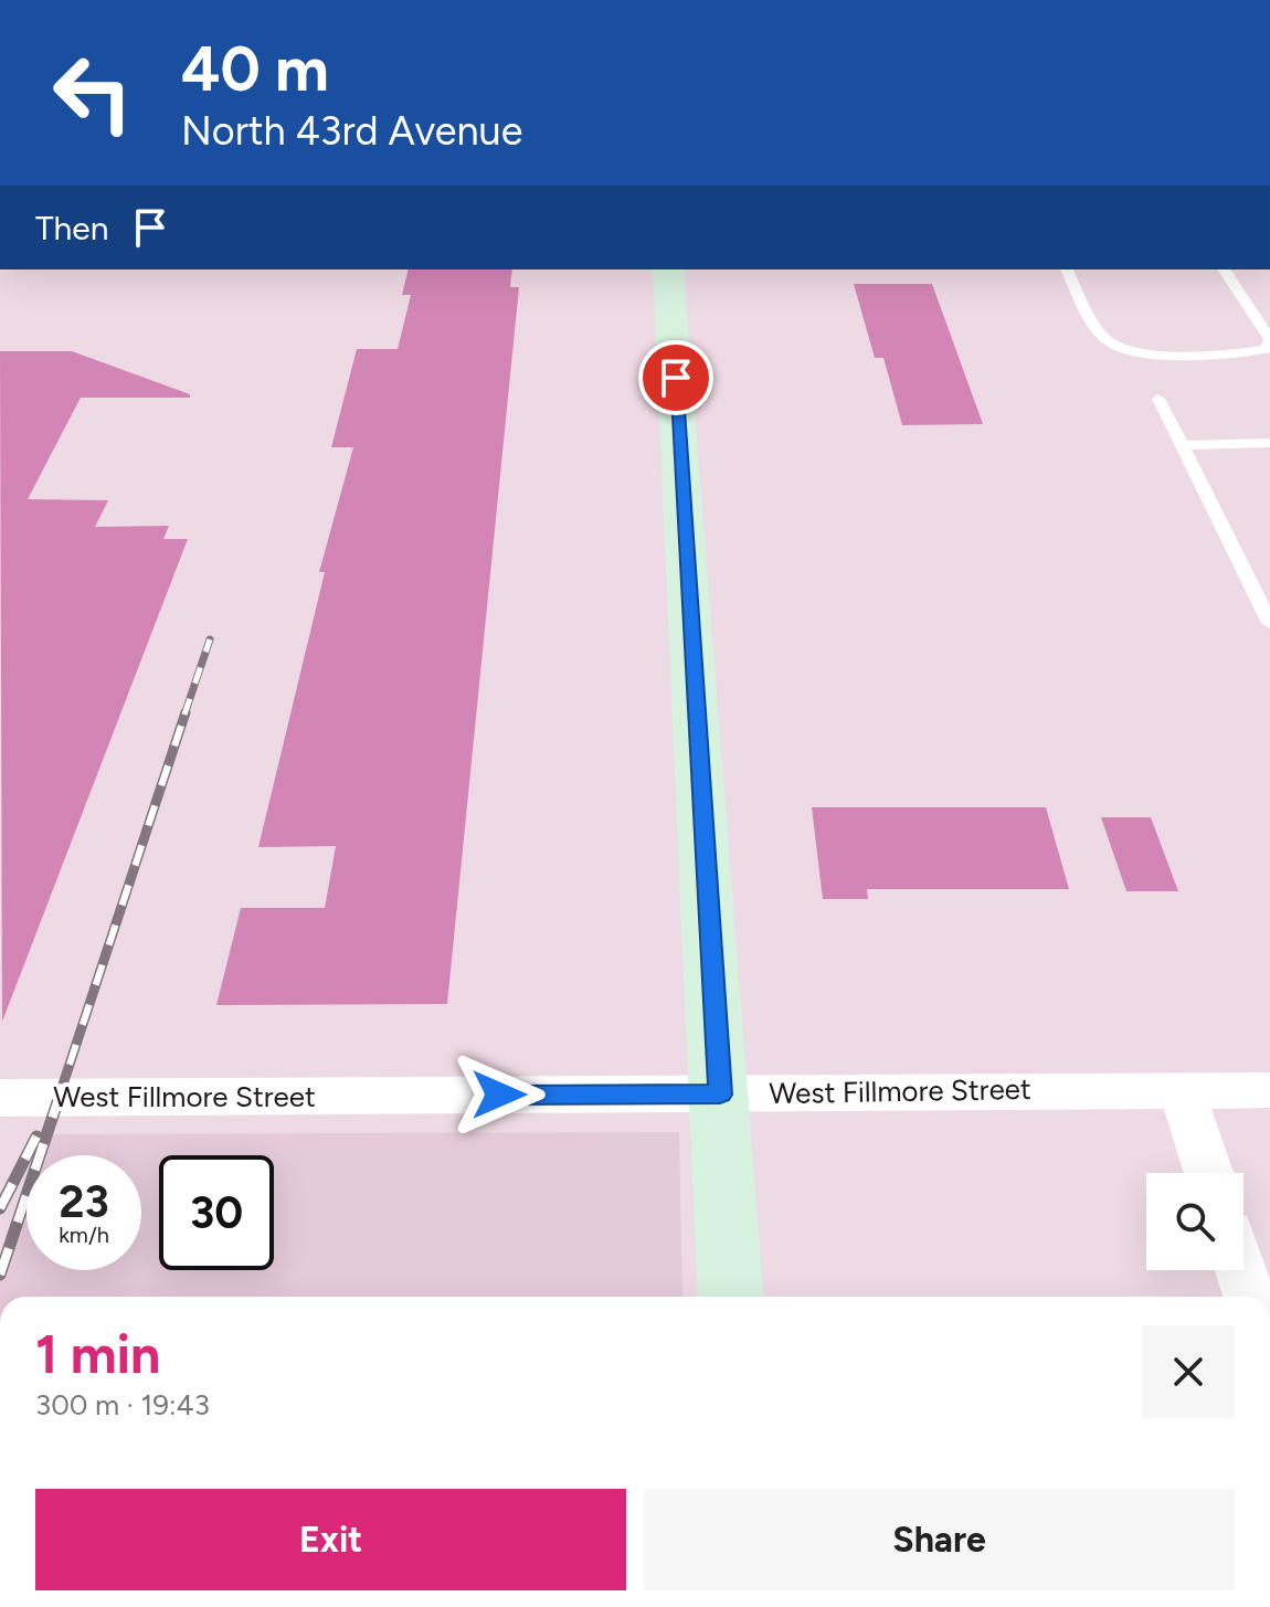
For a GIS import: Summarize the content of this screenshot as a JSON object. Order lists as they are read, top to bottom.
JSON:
{
  "streets": {
    "street": ["West Fillmore Street"]
  },
  "page": {
    "turn": ["40 m", "North 43rd Avenue"],
    "then": "Then",
    "speed": "23 km/h",
    "limit": "30",
    "heading": ["1 min", "300 m · 19:43"],
    "buttons": ["Exit", "Share"]
  }
}
